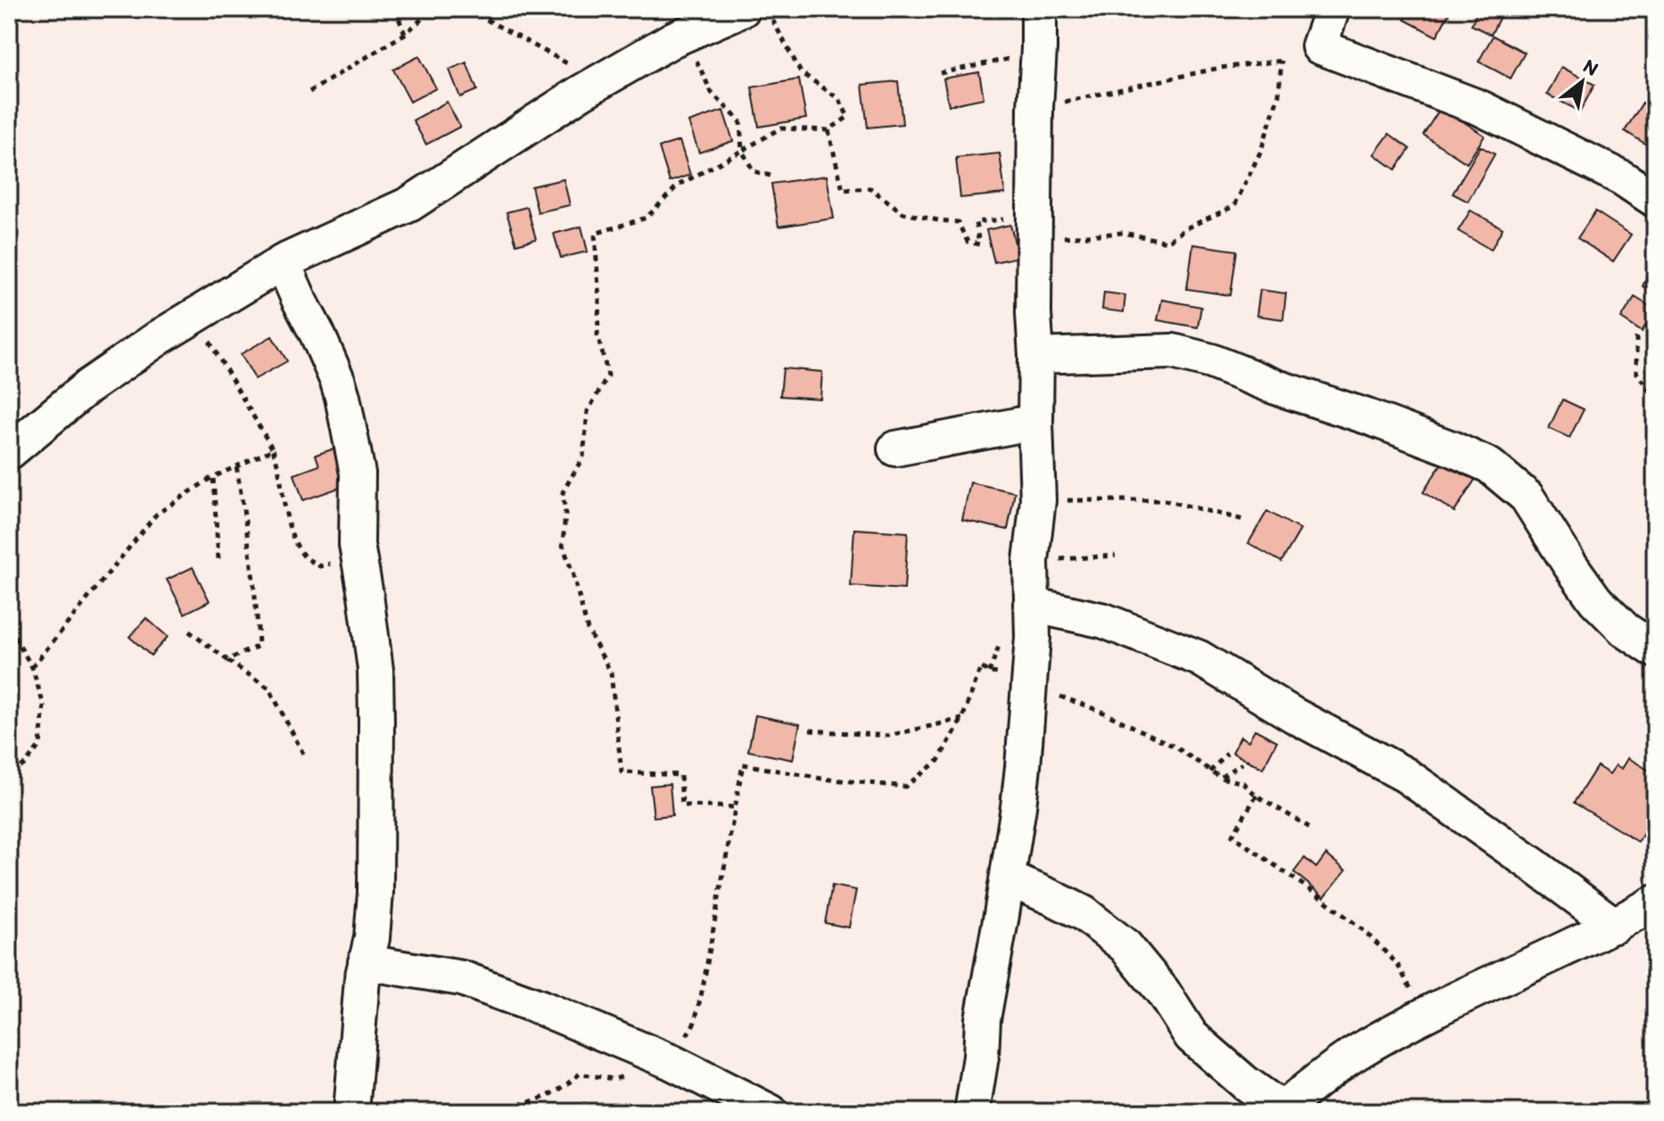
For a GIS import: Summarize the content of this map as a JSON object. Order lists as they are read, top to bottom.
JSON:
{
  "north": "top right"
}
